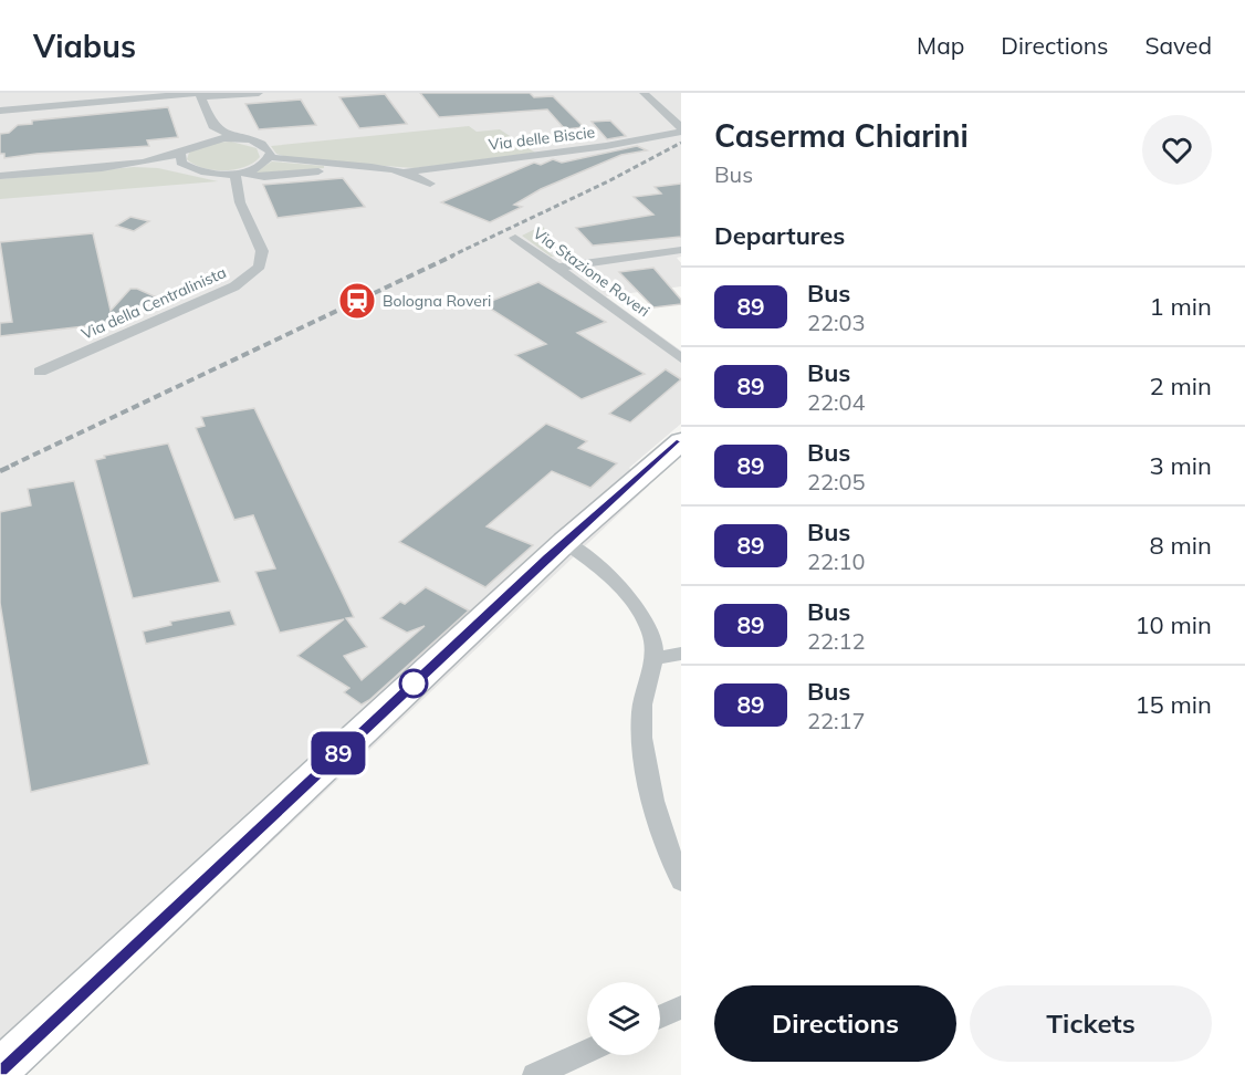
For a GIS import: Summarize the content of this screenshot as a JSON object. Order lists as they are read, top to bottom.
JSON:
{
  "streets": {
    "street": ["Via delle Biscie", "Via Stazione Roveri", "Via della Centralinista"]
  },
  "places": {
    "station": ["Bologna Roveri"]
  },
  "lines": ["bus line 89"],
  "page": {
    "header": "Viabus",
    "nav": ["Map", "Directions", "Saved"],
    "on_map": "89",
    "heading": [
      ["Caserma Chiarini", "Bus"],
      "Departures"
    ],
    "list": [
      {
        "mark": "89",
        "name": "Bus",
        "note": "22:03",
        "value": "1 min"
      },
      {
        "mark": "89",
        "name": "Bus",
        "note": "22:04",
        "value": "2 min"
      },
      {
        "mark": "89",
        "name": "Bus",
        "note": "22:05",
        "value": "3 min"
      },
      {
        "mark": "89",
        "name": "Bus",
        "note": "22:10",
        "value": "8 min"
      },
      {
        "mark": "89",
        "name": "Bus",
        "note": "22:12",
        "value": "10 min"
      },
      {
        "mark": "89",
        "name": "Bus",
        "note": "22:17",
        "value": "15 min"
      }
    ],
    "buttons": ["Directions", "Tickets"]
  }
}
